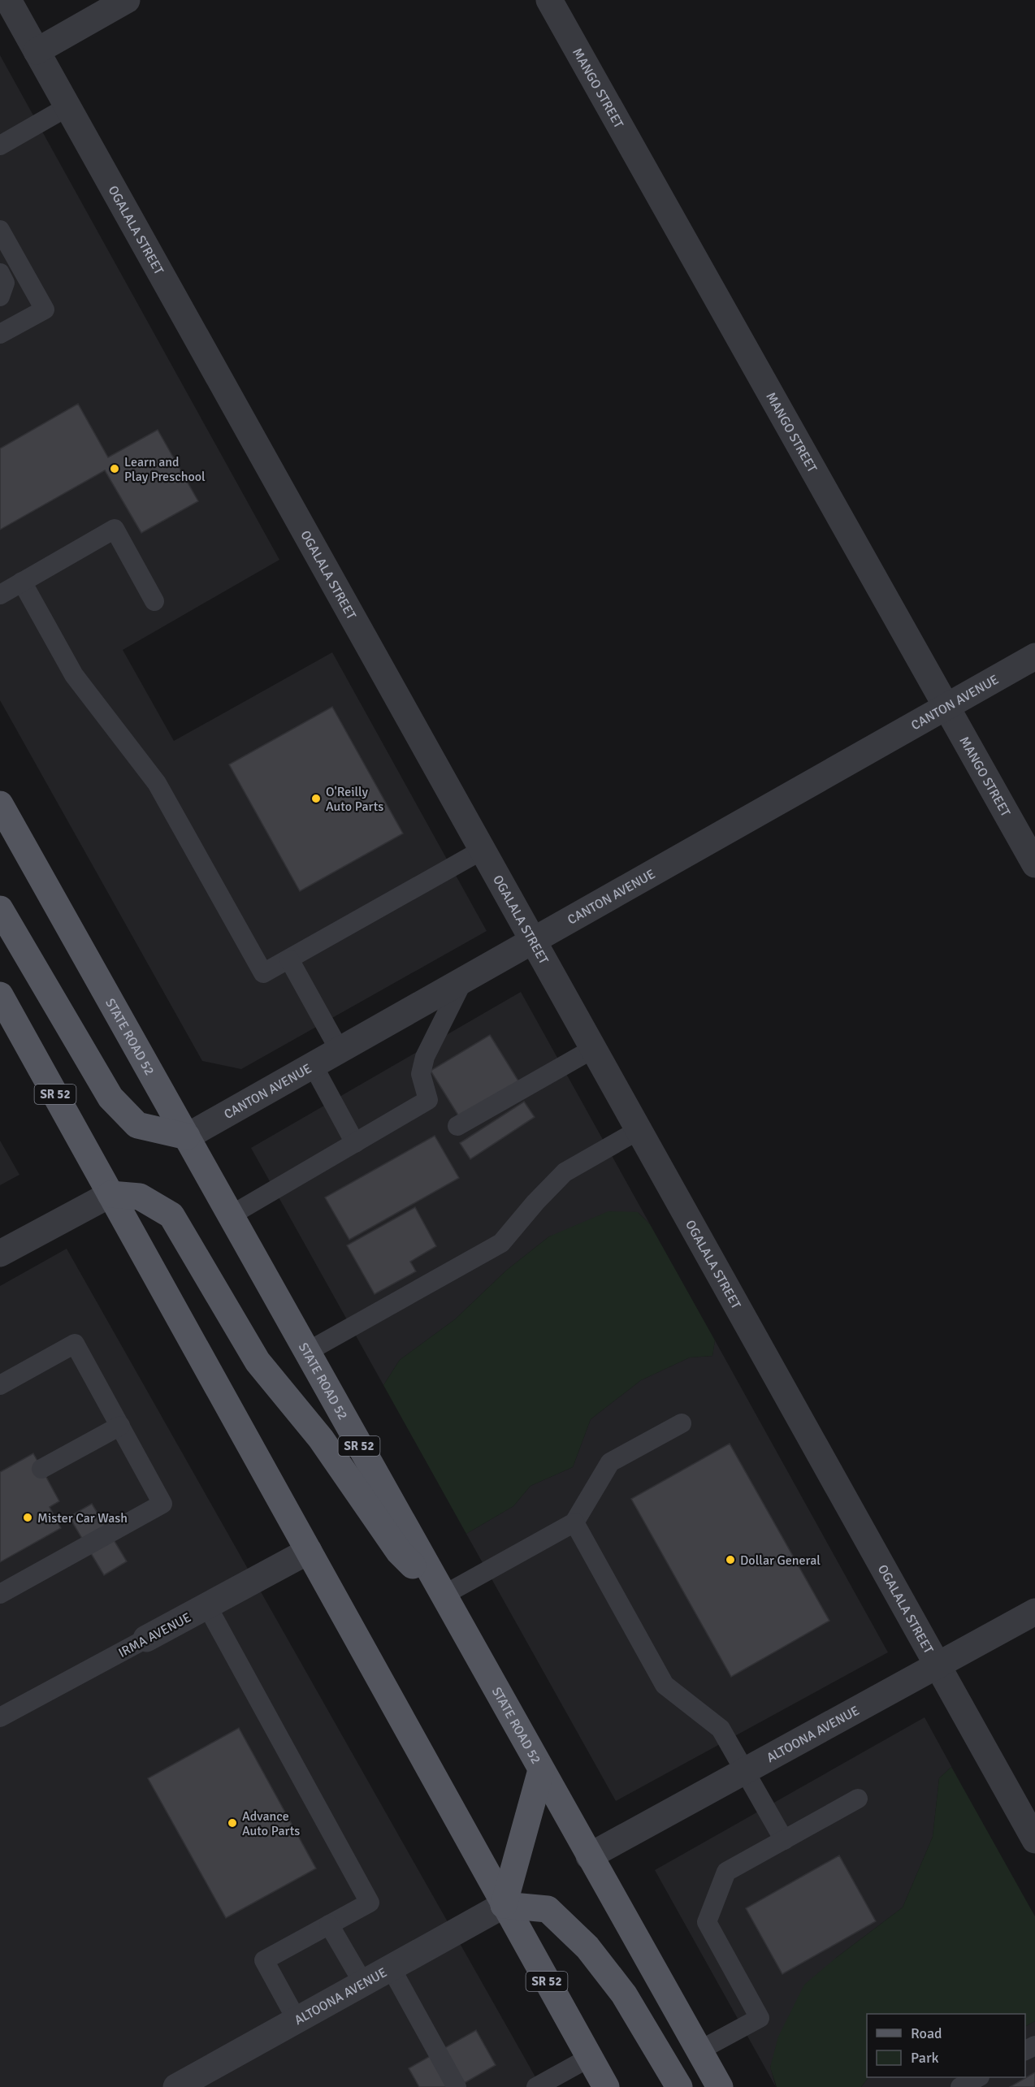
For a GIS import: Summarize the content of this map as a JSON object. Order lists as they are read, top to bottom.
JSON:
{
  "streets": {
    "main road": ["STATE ROAD 52", "SR 52"],
    "street": [
      "MANGO STREET",
      "OGALALA STREET",
      "CANTON AVENUE",
      "IRMA AVENUE",
      "ALTOONA AVENUE"
    ]
  },
  "crossings": [
    ["MANGO STREET", "CANTON AVENUE"],
    ["OGALALA STREET", "CANTON AVENUE"],
    ["OGALALA STREET", "ALTOONA AVENUE"],
    ["CANTON AVENUE", "STATE ROAD 52"],
    ["STATE ROAD 52", "ALTOONA AVENUE"],
    ["SR 52", "IRMA AVENUE"],
    ["SR 52", "ALTOONA AVENUE"]
  ],
  "places": [
    "Learn and Play Preschool",
    "O'Reilly Auto Parts",
    "Mister Car Wash",
    "Dollar General",
    "Advance Auto Parts"
  ],
  "legend": ["Road", "Park"]
}
